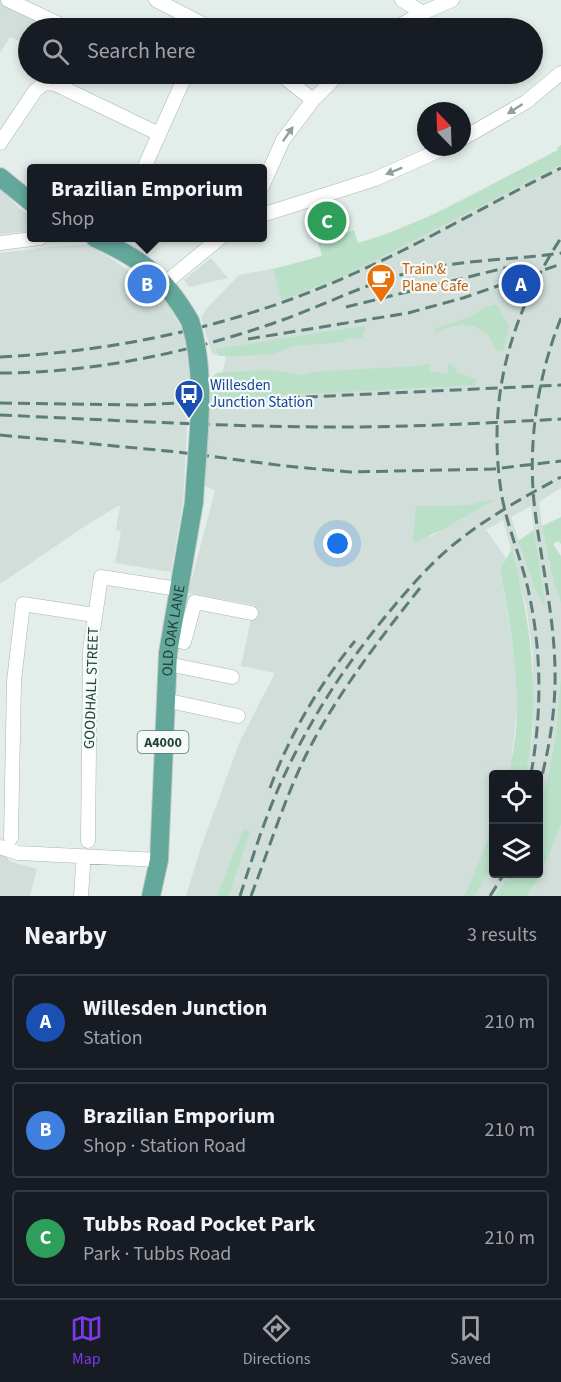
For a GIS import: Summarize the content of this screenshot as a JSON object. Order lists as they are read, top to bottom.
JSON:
{
  "streets": {
    "main road": ["OLD OAK LANE", "A4000"],
    "street": ["GOODHALL STREET"]
  },
  "crossings": [
    ["OLD OAK LANE", "GOODHALL STREET"],
    ["OLD OAK LANE", "A4000"]
  ],
  "places": {
    "cafe": ["Train & Plane Cafe"],
    "bus stop": ["Willesden Junction Station"]
  },
  "north": "top left",
  "page": {
    "search": "Search here",
    "popup": ["Brazilian Emporium", "Shop"],
    "pins": ["C", "A", "B"],
    "heading": ["Nearby", "3 results"],
    "list": [
      {
        "mark": "A",
        "name": "Willesden Junction",
        "note": "Station",
        "value": "210 m"
      },
      {
        "mark": "B",
        "name": "Brazilian Emporium",
        "note": "Shop · Station Road",
        "value": "210 m"
      },
      {
        "mark": "C",
        "name": "Tubbs Road Pocket Park",
        "note": "Park · Tubbs Road",
        "value": "210 m"
      }
    ],
    "nav": ["Map", "Directions", "Saved"]
  }
}
